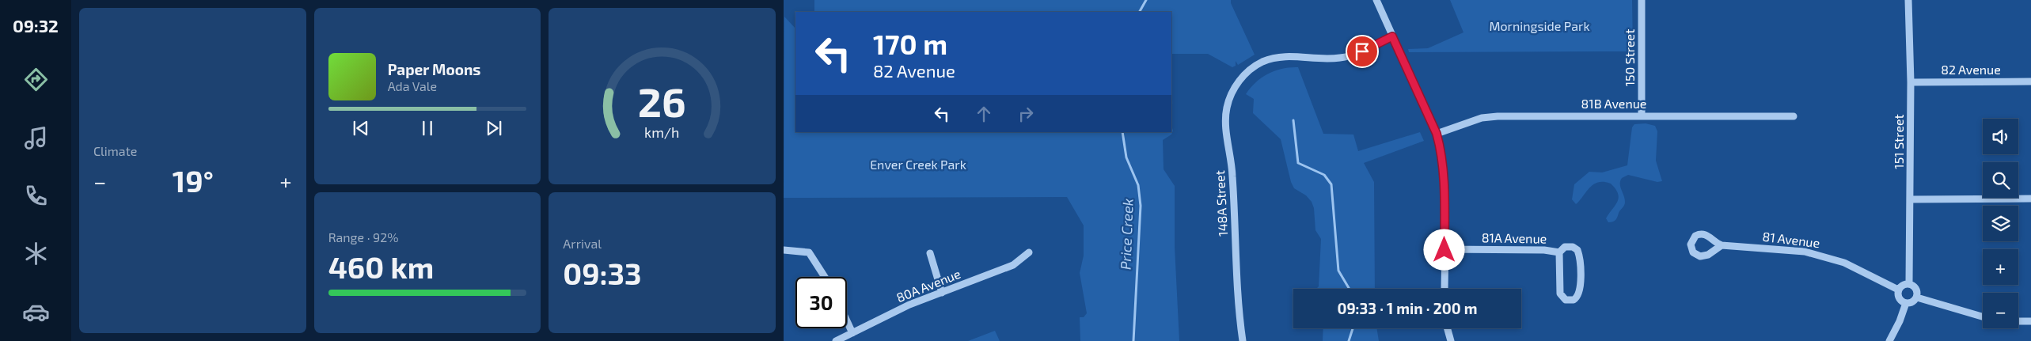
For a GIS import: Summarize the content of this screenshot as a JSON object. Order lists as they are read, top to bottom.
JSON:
{
  "streets": {
    "street": [
      "150 Street",
      "82 Avenue",
      "81B Avenue",
      "151 Street",
      "148A Street",
      "81A Avenue",
      "81 Avenue",
      "80A Avenue"
    ]
  },
  "crossings": [
    ["150 Street", "81B Avenue"],
    ["82 Avenue", "151 Street"],
    ["151 Street", "81 Avenue"]
  ],
  "water": ["Price Creek"],
  "parks": ["Morningside Park", "Enver Creek Park"],
  "page": {
    "tabs": "09:32",
    "tile": [
      "Climate",
      ["Range · 92%", "460 km"],
      ["Arrival", "09:33"]
    ],
    "turn": ["170 m", "82 Avenue"],
    "song": ["Paper Moons", "Ada Vale"],
    "map_buttons": ["+", "−"],
    "heat": ["−", "19°", "+"],
    "limit": "30",
    "trip": "09:33 · 1 min · 200 m",
    "gauge": ["26", "km/h"]
  }
}
